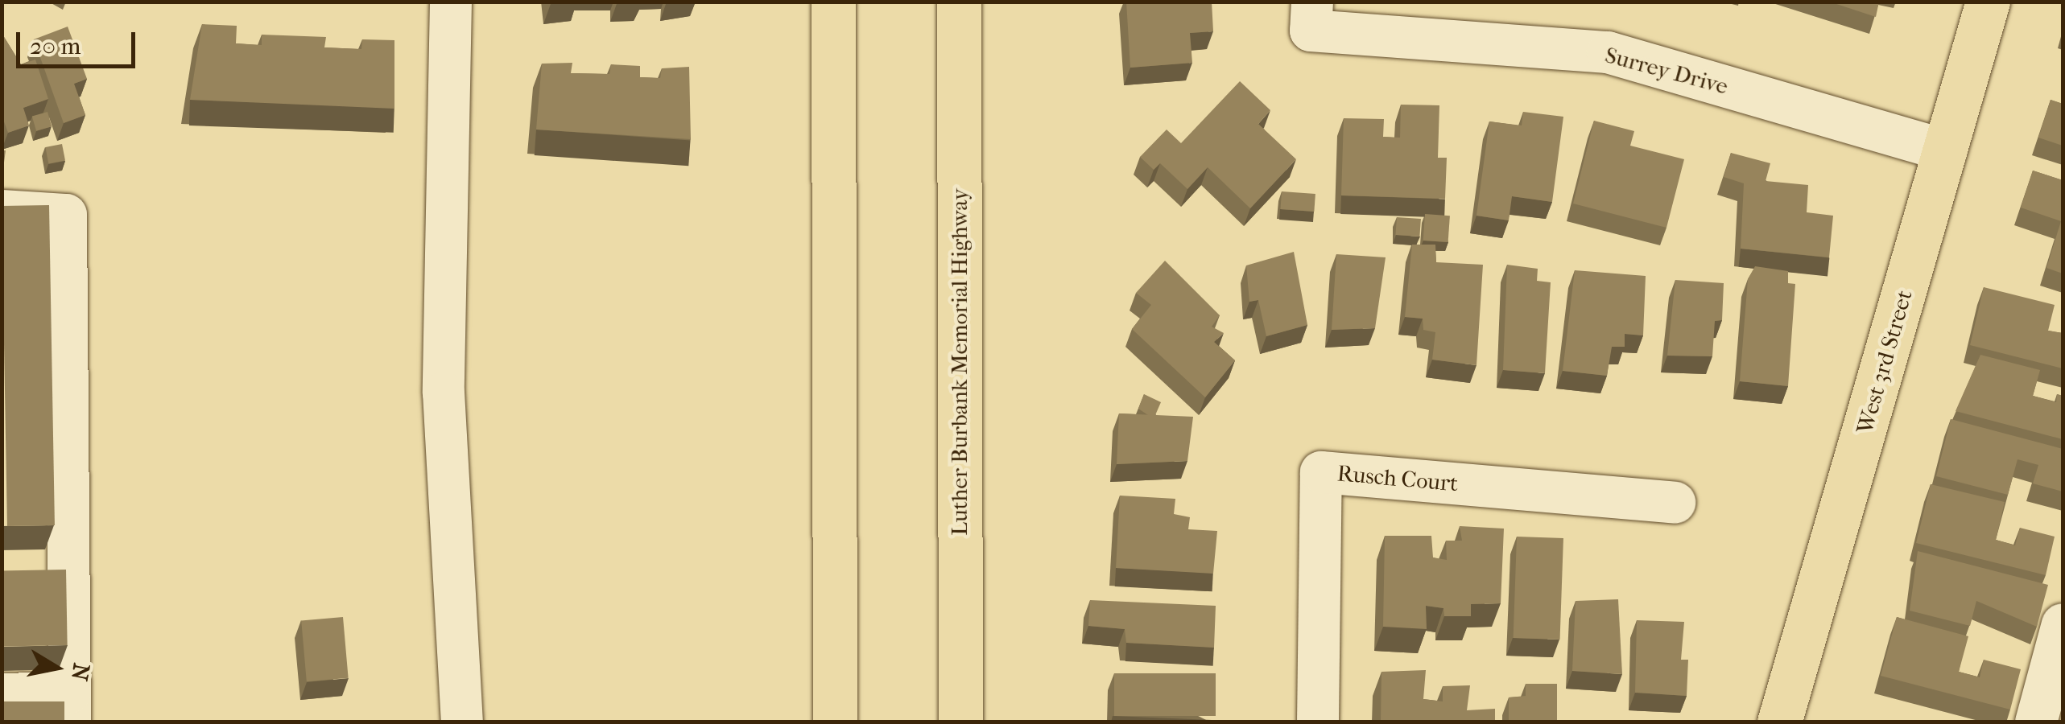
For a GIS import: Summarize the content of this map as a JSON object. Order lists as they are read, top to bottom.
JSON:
{
  "streets": {
    "main road": ["Luther Burbank Memorial Highway", "West 3rd Street"],
    "street": ["Surrey Drive", "Rusch Court"]
  },
  "crossings": [
    ["Surrey Drive", "West 3rd Street"]
  ],
  "scale_bar": "20 m",
  "north": "right"
}
